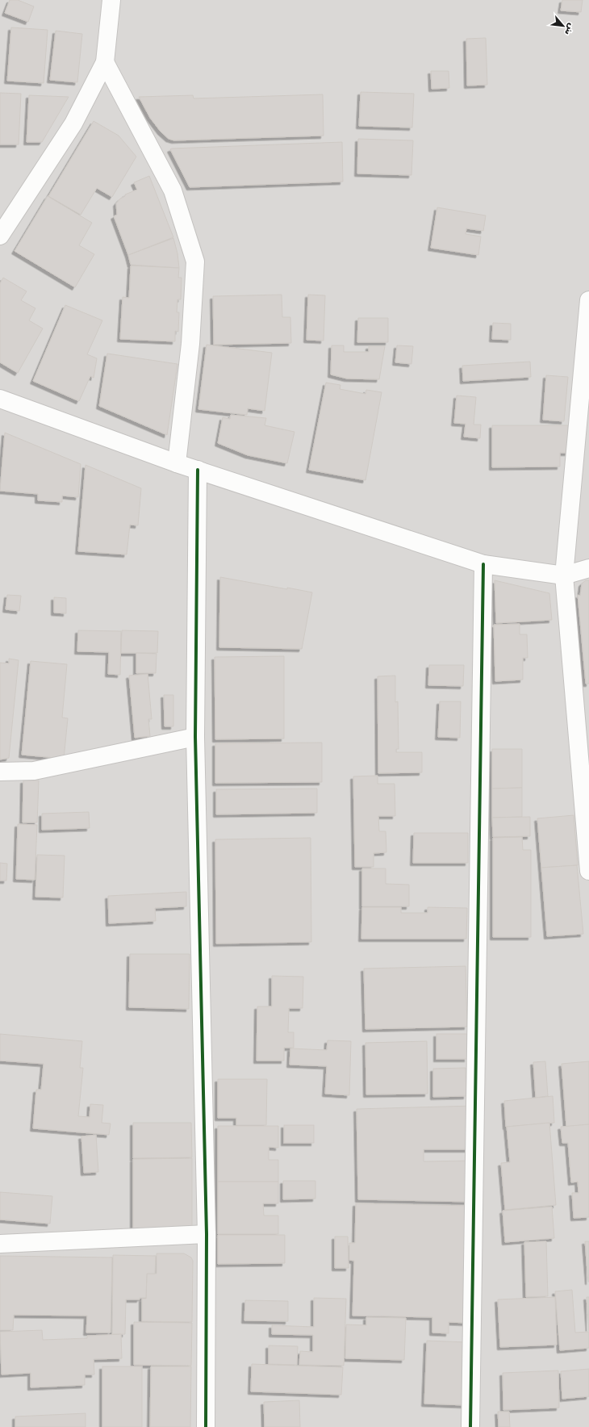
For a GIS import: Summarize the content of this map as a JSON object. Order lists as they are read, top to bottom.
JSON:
{
  "north": "bottom right"
}
